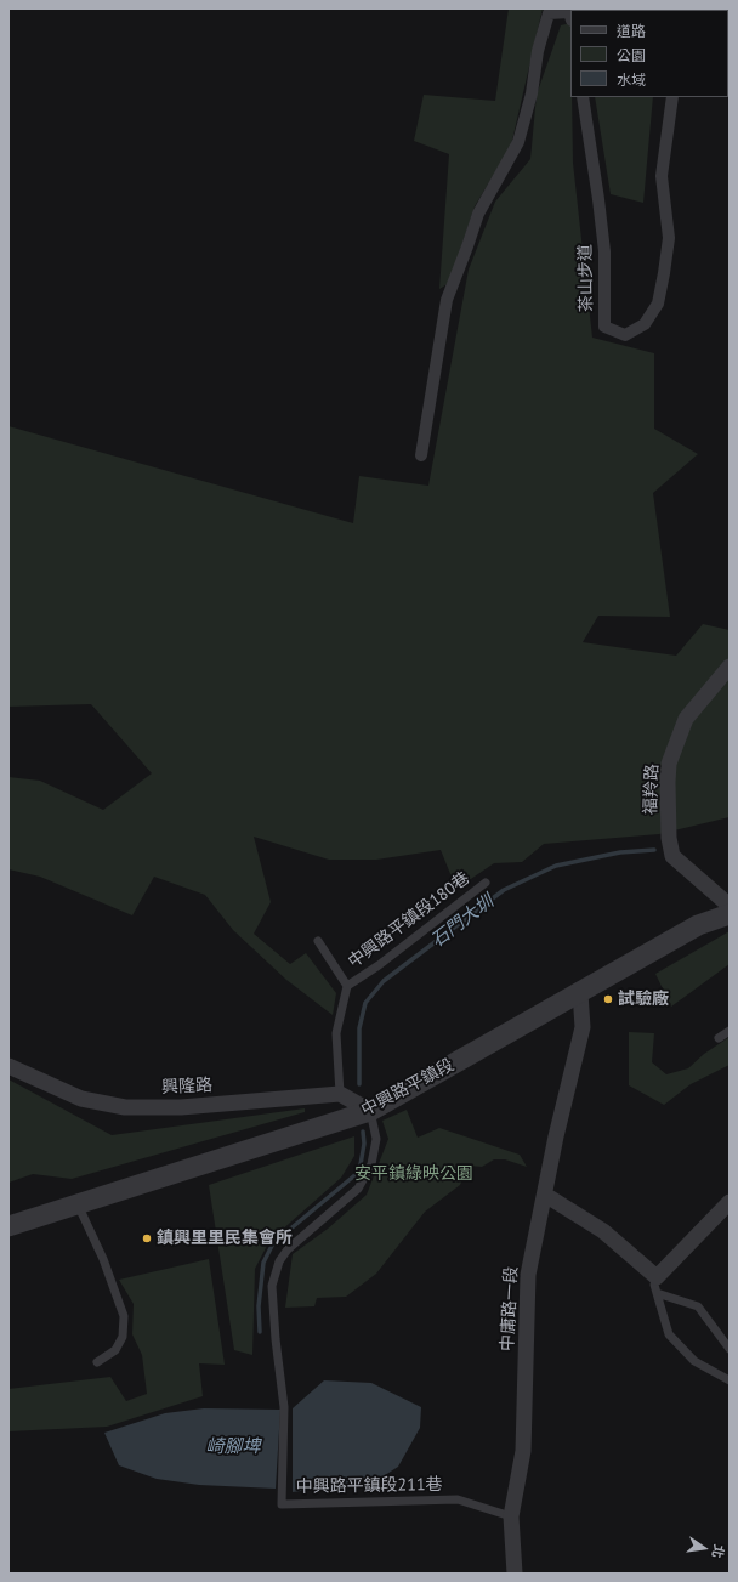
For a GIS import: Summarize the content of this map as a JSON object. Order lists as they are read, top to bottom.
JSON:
{
  "streets": {
    "street": [
      "茶山步道",
      "福羚路",
      "興隆路",
      "中興路平鎮段",
      "中庸路一段"
    ],
    "lane": ["中興路平鎮段180巷", "中興路平鎮段211巷"]
  },
  "crossings": [
    ["中興路平鎮段180巷", "興隆路"],
    ["中興路平鎮段", "中庸路一段"],
    ["中興路平鎮段", "中興路平鎮段211巷"],
    ["中庸路一段", "中興路平鎮段211巷"]
  ],
  "water": ["石門大圳", "崎腳埤"],
  "parks": ["安平鎮綠映公園"],
  "places": ["試驗廠", "鎮興里里民集會所"],
  "legend": ["道路", "公園", "水域"],
  "north": "right"
}
